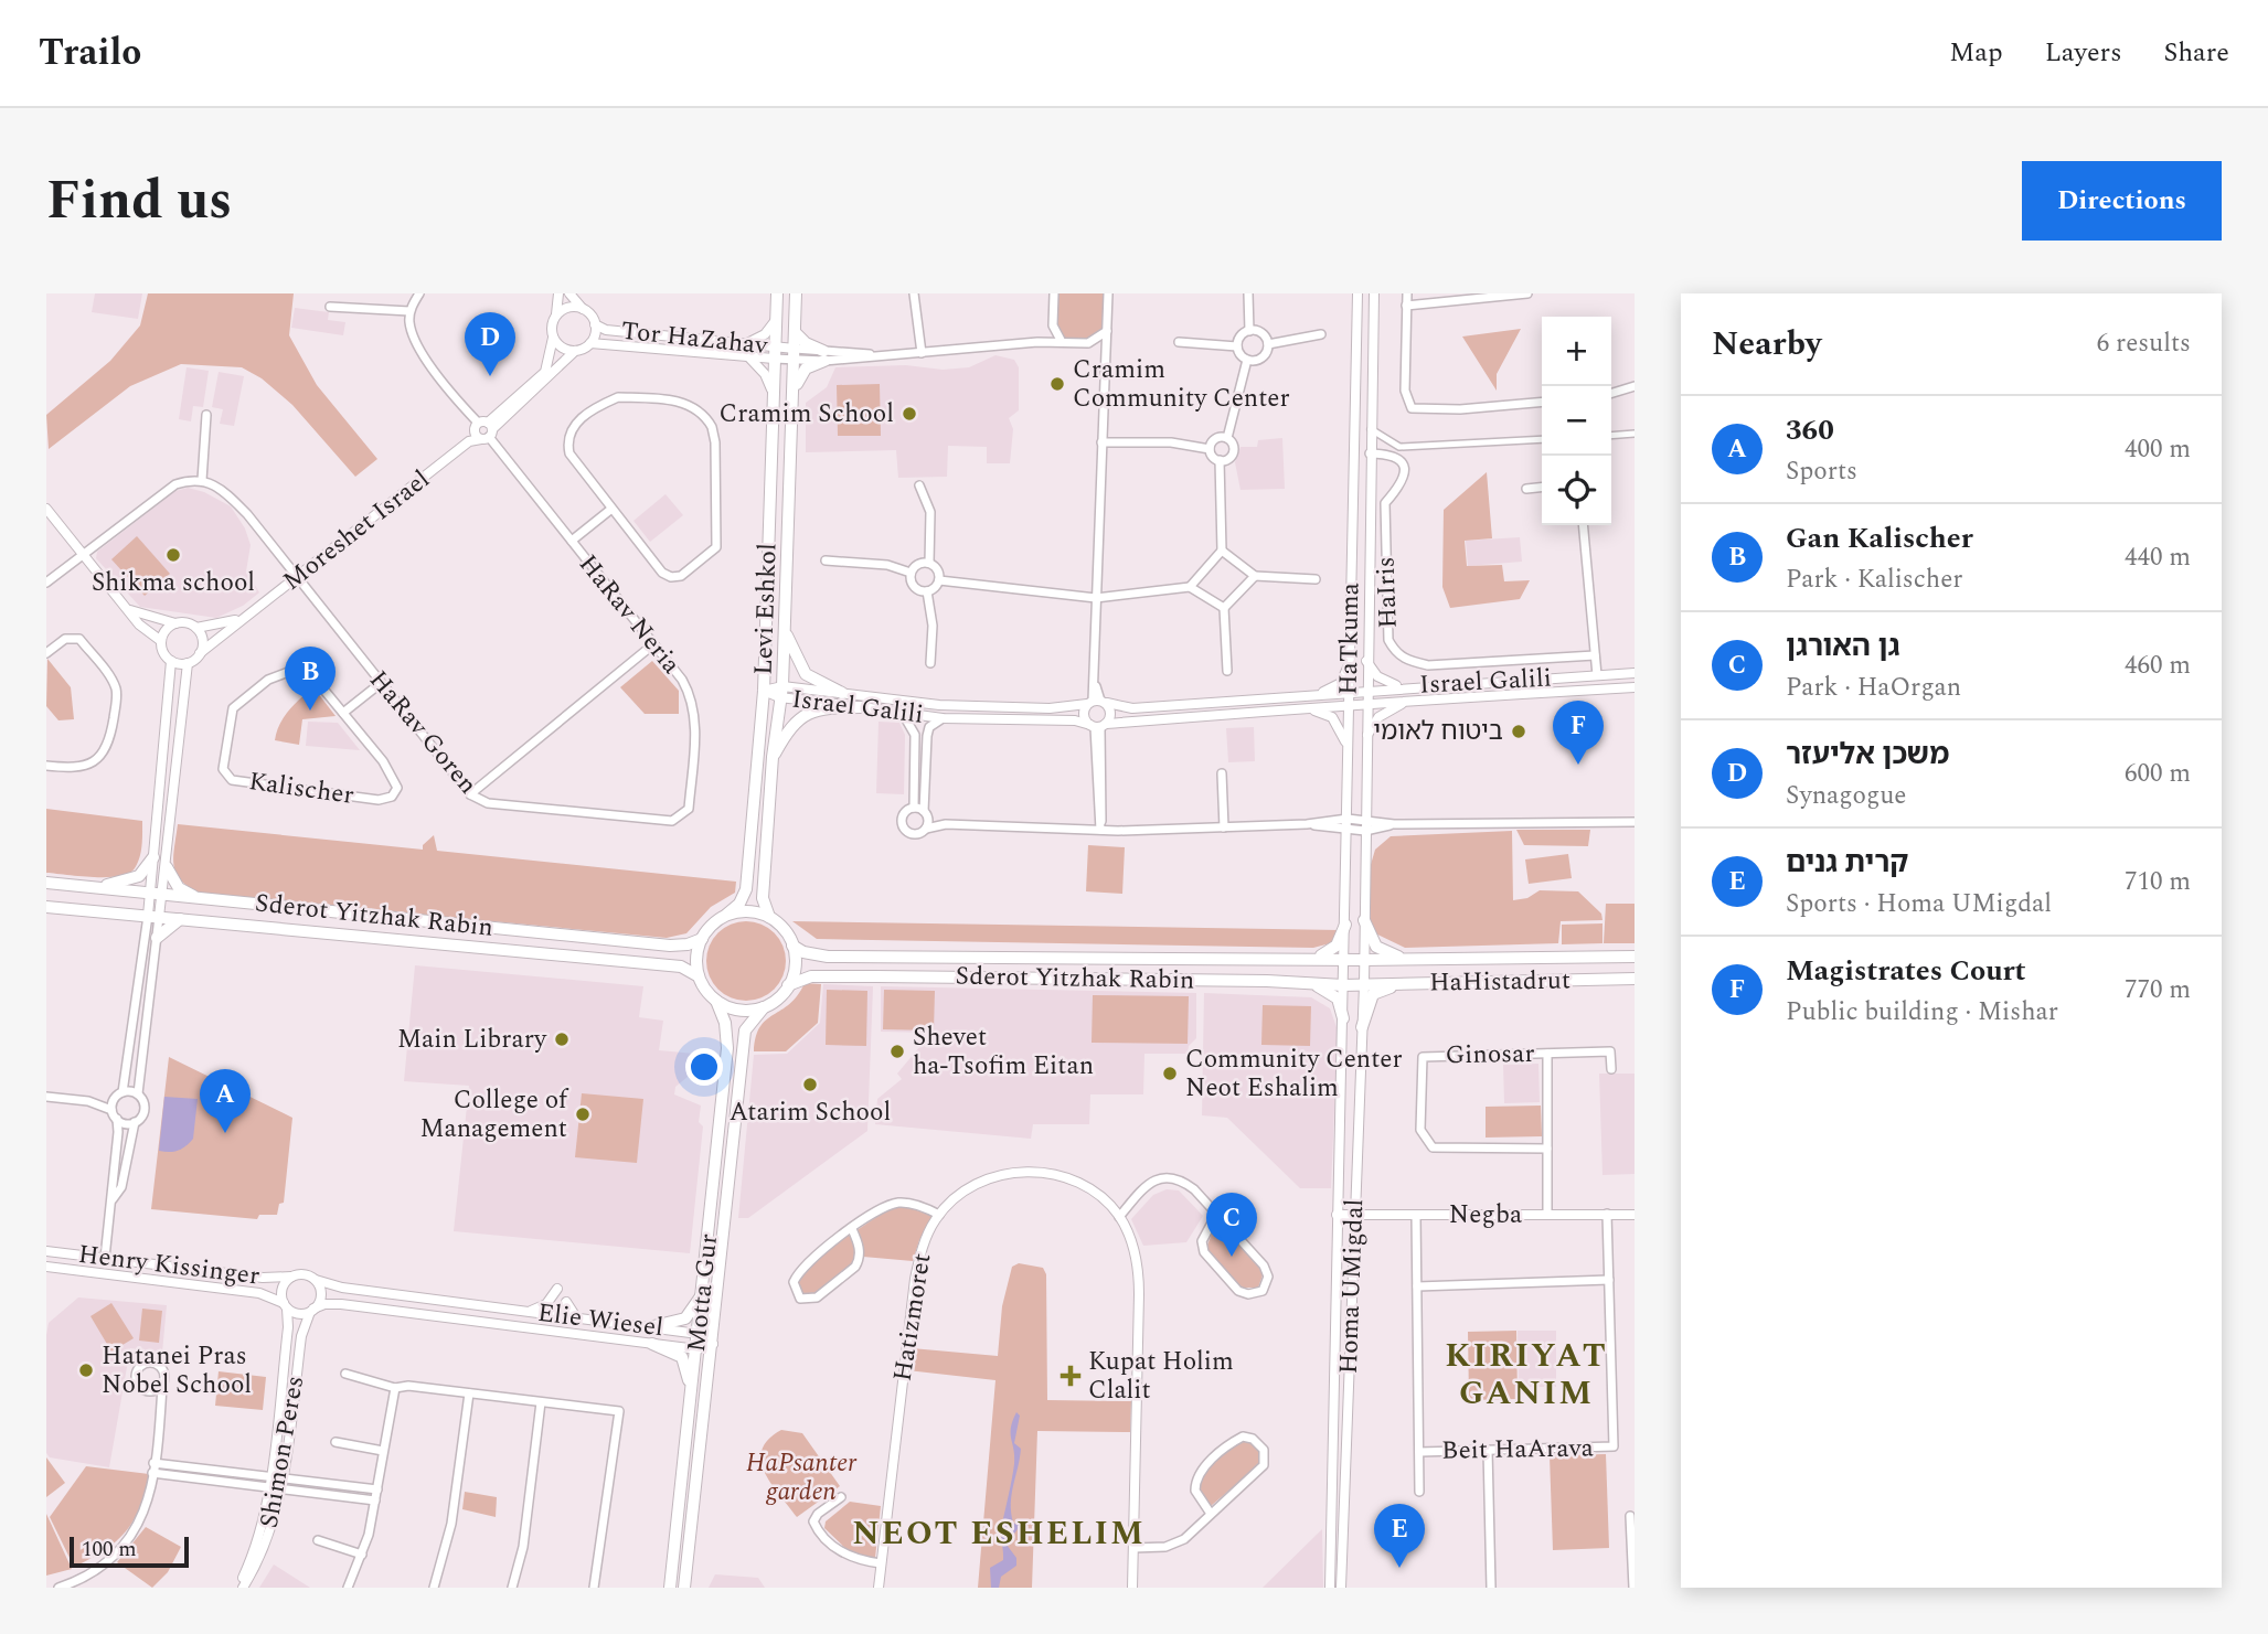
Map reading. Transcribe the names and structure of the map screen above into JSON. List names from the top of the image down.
{
  "streets": {
    "main road": [
      "Levi Eshkol",
      "Sderot Yitzhak Rabin",
      "HaHistadrut",
      "Motta Gur"
    ],
    "street": [
      "Tor HaZahav",
      "Moreshet Israel",
      "HaIris",
      "HaRav Neria",
      "HaTkuma",
      "Israel Galili",
      "HaRav Goren",
      "Kalischer",
      "Ginosar",
      "Negba",
      "Henry Kissinger",
      "Homa UMigdal",
      "Hatizmoret",
      "Elie Wiesel",
      "Beit HaArava",
      "Shimon Peres"
    ]
  },
  "crossings": [
    ["Tor HaZahav", "Moreshet Israel"],
    ["Tor HaZahav", "Levi Eshkol"],
    ["Moreshet Israel", "HaRav Neria"],
    ["Moreshet Israel", "HaRav Goren"],
    ["HaIris", "HaTkuma"],
    ["Levi Eshkol", "Israel Galili"],
    ["Levi Eshkol", "Sderot Yitzhak Rabin"],
    ["Levi Eshkol", "Motta Gur"],
    ["HaRav Neria", "HaRav Goren"],
    ["HaTkuma", "Israel Galili"],
    ["HaTkuma", "Sderot Yitzhak Rabin"],
    ["HaTkuma", "HaHistadrut"],
    ["HaTkuma", "Homa UMigdal"],
    ["Sderot Yitzhak Rabin", "HaHistadrut"],
    ["Sderot Yitzhak Rabin", "Homa UMigdal"],
    ["Sderot Yitzhak Rabin", "Motta Gur"],
    ["HaHistadrut", "Homa UMigdal"],
    ["Negba", "Homa UMigdal"],
    ["Negba", "Beit HaArava"],
    ["Henry Kissinger", "Elie Wiesel"],
    ["Henry Kissinger", "Shimon Peres"],
    ["Motta Gur", "Elie Wiesel"],
    ["Elie Wiesel", "Shimon Peres"]
  ],
  "districts": ["KIRIYAT GANIM", "NEOT ESHELIM"],
  "parks": ["HaPsanter garden"],
  "places": {
    "other": [
      "Cramim Community Center",
      "Cramim School",
      "Shikma school",
      "ביטוח לאומי",
      "Main Library",
      "Shevet ha-Tsofim Eitan",
      "Community Center Neot Eshalim",
      "Atarim School",
      "College of Management",
      "Hatanei Pras Nobel School"
    ],
    "health": ["Kupat Holim Clalit"]
  },
  "scale_bar": "100 m",
  "page": {
    "header": "Trailo",
    "nav": ["Map", "Layers", "Share"],
    "title": "Find us",
    "buttons": "Directions",
    "heading": ["Nearby", "6 results"],
    "pins": [
      "D",
      "B",
      "F",
      "A",
      "C",
      "E"
    ],
    "map_buttons": ["+", "−"],
    "list": [
      {
        "mark": "A",
        "name": "360",
        "note": "Sports",
        "value": "400 m"
      },
      {
        "mark": "B",
        "name": "Gan Kalischer",
        "note": "Park · Kalischer",
        "value": "440 m"
      },
      {
        "mark": "C",
        "name": "גן האורגן",
        "note": "Park · HaOrgan",
        "value": "460 m"
      },
      {
        "mark": "D",
        "name": "משכן אליעזר",
        "note": "Synagogue",
        "value": "600 m"
      },
      {
        "mark": "E",
        "name": "קרית גנים",
        "note": "Sports · Homa UMigdal",
        "value": "710 m"
      },
      {
        "mark": "F",
        "name": "Magistrates Court",
        "note": "Public building · Mishar",
        "value": "770 m"
      }
    ],
    "scale": "100 m"
  }
}
